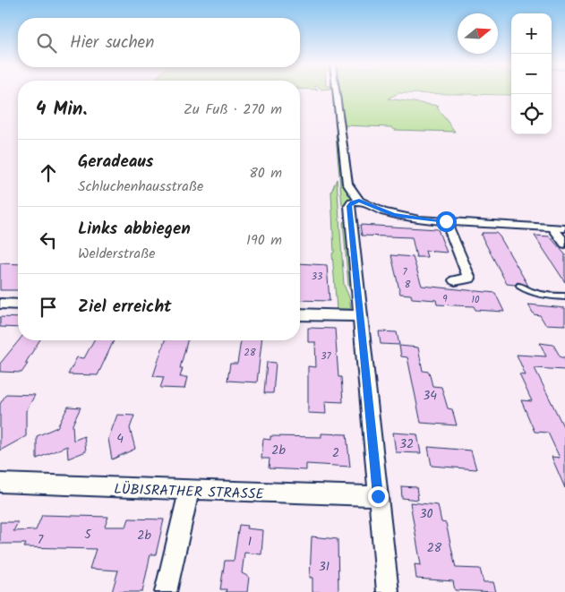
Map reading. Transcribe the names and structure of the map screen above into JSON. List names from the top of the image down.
{
  "streets": {
    "street": ["LÜBISRATHER STRASSE"]
  },
  "house_numbers": [
    "7",
    "33",
    "8",
    "9",
    "10",
    "28",
    "37",
    "34",
    "4",
    "32",
    "2b",
    "2",
    "30",
    "5",
    "2b",
    "7",
    "1",
    "28",
    "31"
  ],
  "north": "right",
  "page": {
    "map_buttons": ["+", "−"],
    "search": "Hier suchen",
    "heading": ["4 Min.", "Zu Fuß · 270 m"],
    "list": [
      ["Geradeaus", "Schluchenhausstraße", "80 m"],
      ["Links abbiegen", "Welderstraße", "190 m"],
      "Ziel erreicht"
    ]
  }
}
